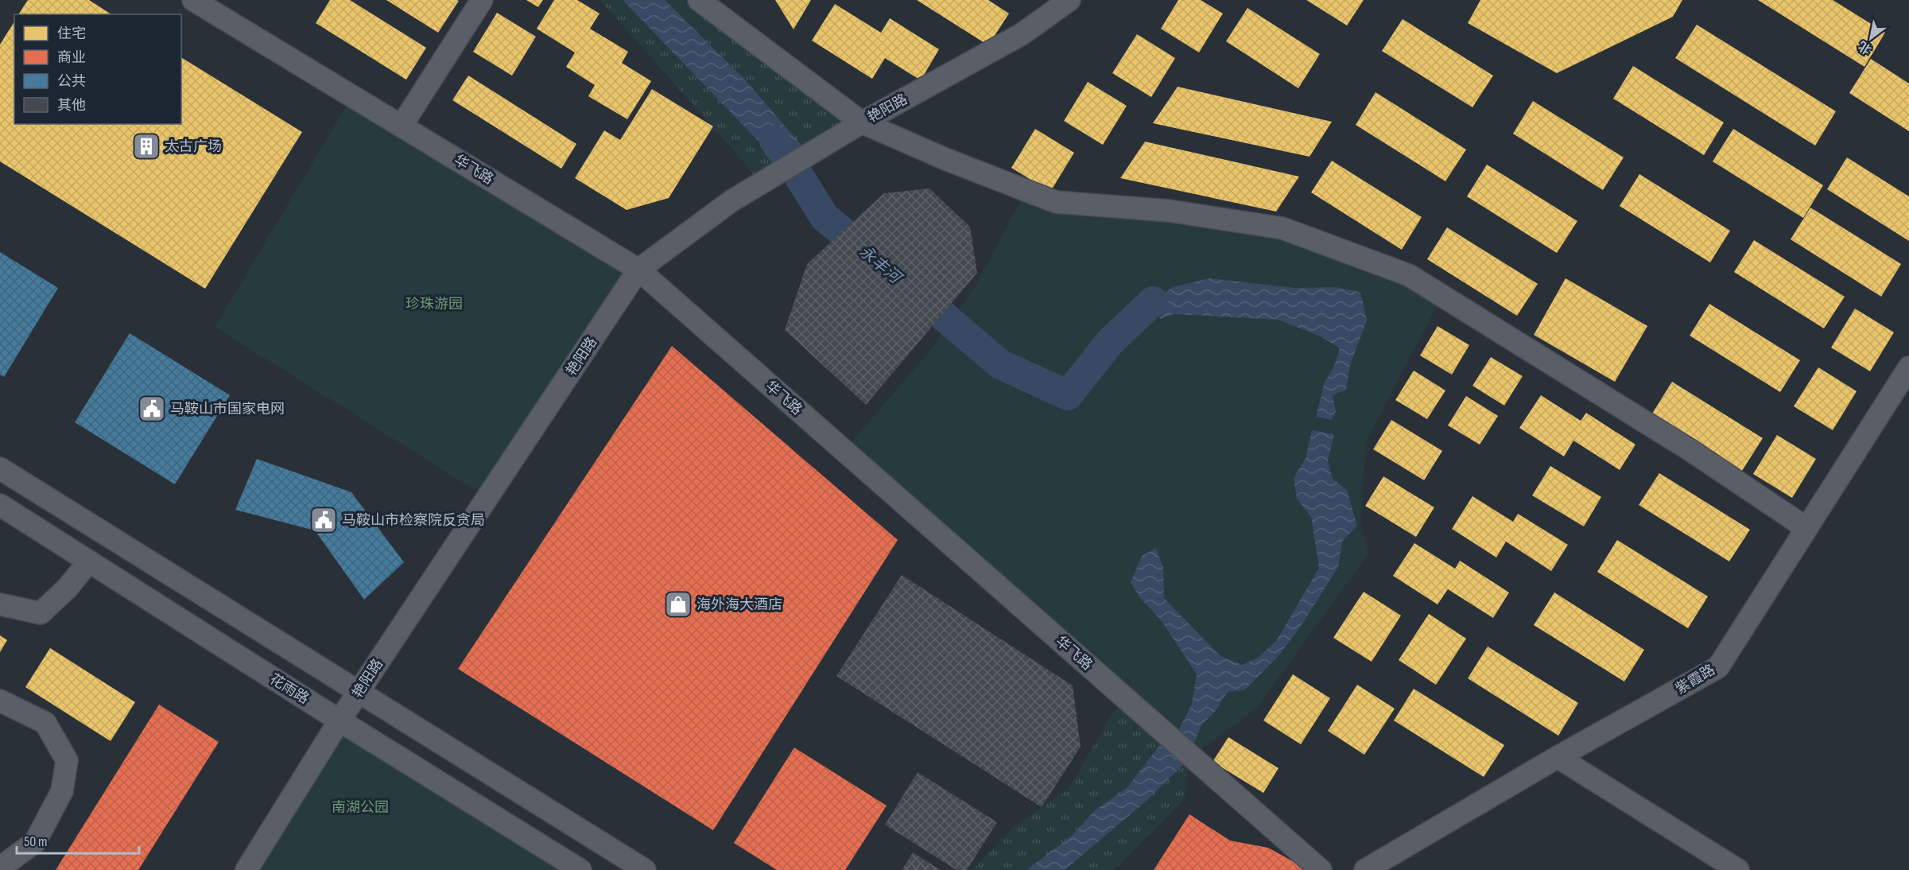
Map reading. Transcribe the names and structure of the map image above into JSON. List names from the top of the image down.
{
  "streets": {
    "street": [
      "艳阳路",
      "华飞路",
      "紫霞路",
      "花雨路"
    ]
  },
  "crossings": [
    ["艳阳路", "华飞路"],
    ["艳阳路", "花雨路"]
  ],
  "water": ["永丰河"],
  "parks": ["珍珠游园", "南湖公园"],
  "places": {
    "building": ["太古广场"],
    "public building": ["马鞍山市国家电网", "马鞍山市检察院反贪局"],
    "shop": ["海外海大酒店"]
  },
  "legend": [
    "住宅",
    "商业",
    "公共",
    "其他"
  ],
  "scale_bar": "50 m",
  "north": "bottom left"
}
